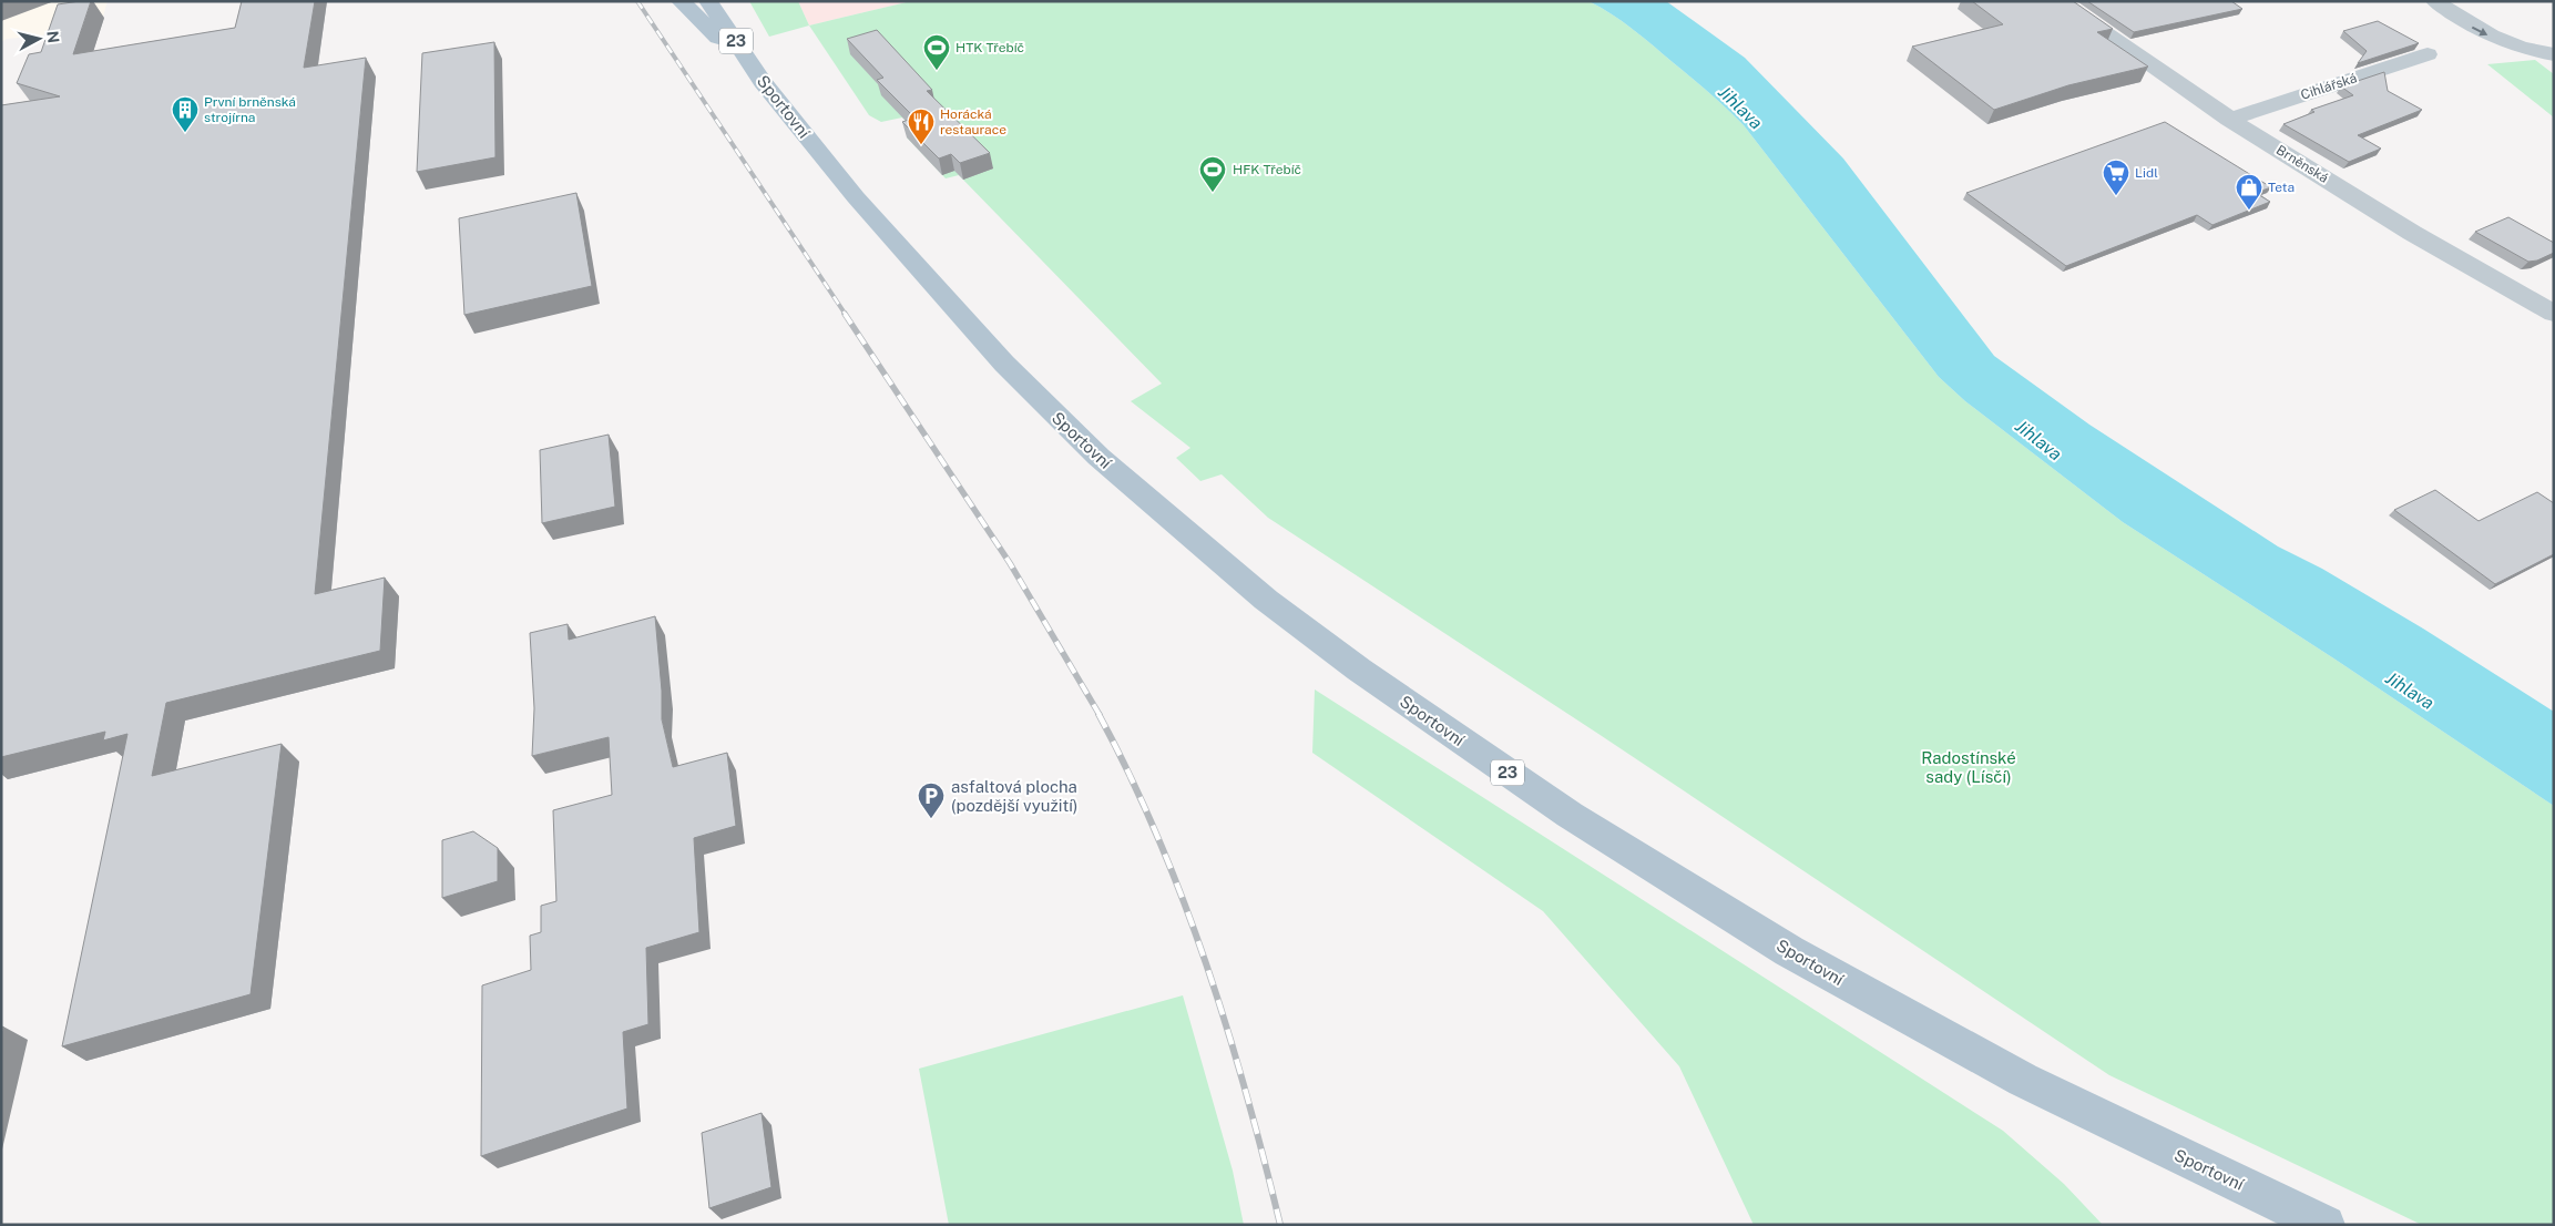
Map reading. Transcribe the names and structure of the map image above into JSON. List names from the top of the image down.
{
  "streets": {
    "main road": ["23", "Sportovní"],
    "street": ["Cihlářská", "Brněnská"]
  },
  "crossings": [
    ["Cihlářská", "Brněnská"]
  ],
  "water": ["Jihlava"],
  "parks": ["Radostínské sady (Lísčí)"],
  "places": {
    "sports": ["HTK Třebíč", "HFK Třebíč"],
    "building": ["První brněnská strojírna"],
    "restaurant": ["Horácká restaurace"],
    "supermarket": ["Lidl"],
    "shop": ["Teta"],
    "parking": ["asfaltová plocha (pozdější využití)"]
  },
  "north": "right"
}
